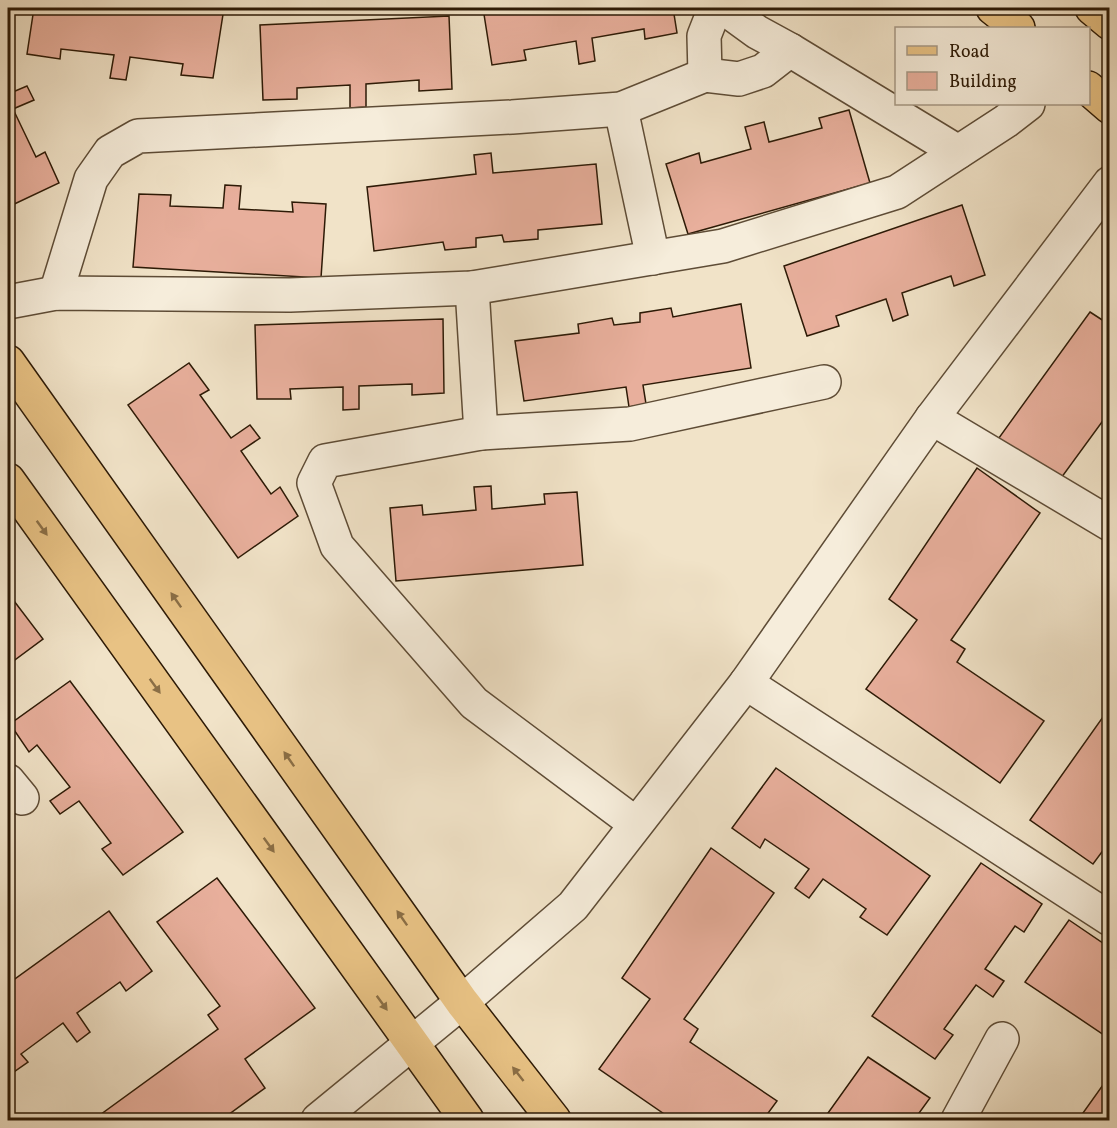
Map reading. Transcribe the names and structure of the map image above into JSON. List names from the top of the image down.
{
  "legend": ["Road", "Building"]
}
